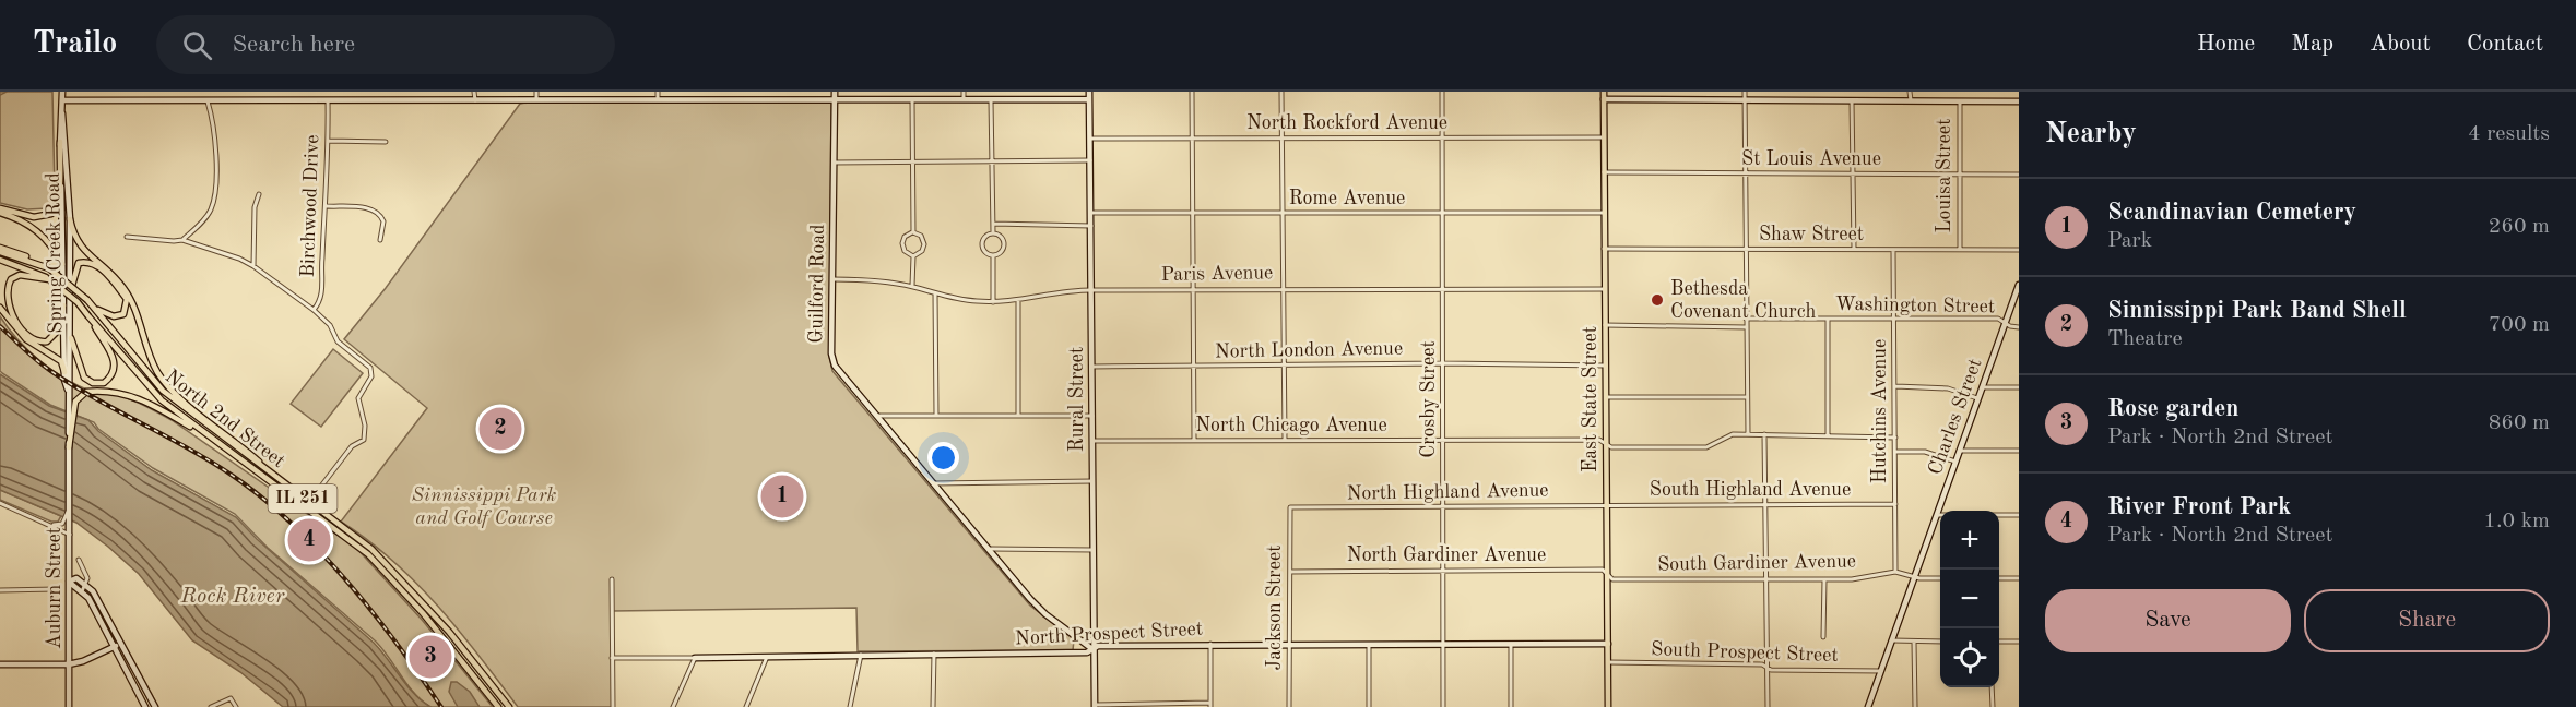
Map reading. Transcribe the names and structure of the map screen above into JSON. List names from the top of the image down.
{
  "streets": {
    "main road": ["East State Street", "North 2nd Street", "IL 251"],
    "street": [
      "North Rockford Avenue",
      "St Louis Avenue",
      "Louisa Street",
      "Rome Avenue",
      "Birchwood Drive",
      "Shaw Street",
      "Spring Creek Road",
      "Paris Avenue",
      "Guilford Road",
      "Washington Street",
      "North London Avenue",
      "Rural Street",
      "Crosby Street",
      "Hutchins Avenue",
      "Charles Street",
      "North Chicago Avenue",
      "South Highland Avenue",
      "North Highland Avenue",
      "North Gardiner Avenue",
      "South Gardiner Avenue",
      "Auburn Street",
      "Jackson Street",
      "North Prospect Street",
      "South Prospect Street"
    ]
  },
  "crossings": [
    ["North Rockford Avenue", "Rural Street"],
    ["North Rockford Avenue", "Crosby Street"],
    ["North Rockford Avenue", "East State Street"],
    ["St Louis Avenue", "Louisa Street"],
    ["St Louis Avenue", "East State Street"],
    ["Louisa Street", "Shaw Street"],
    ["Rome Avenue", "Rural Street"],
    ["Rome Avenue", "Crosby Street"],
    ["Rome Avenue", "East State Street"],
    ["Shaw Street", "East State Street"],
    ["Shaw Street", "Hutchins Avenue"],
    ["Spring Creek Road", "Auburn Street"],
    ["Paris Avenue", "Guilford Road"],
    ["Paris Avenue", "Rural Street"],
    ["Paris Avenue", "Crosby Street"],
    ["Paris Avenue", "East State Street"],
    ["Guilford Road", "Rural Street"],
    ["Guilford Road", "North Prospect Street"],
    ["Washington Street", "Hutchins Avenue"],
    ["Washington Street", "Charles Street"],
    ["North London Avenue", "Rural Street"],
    ["North London Avenue", "Crosby Street"],
    ["North London Avenue", "East State Street"],
    ["Rural Street", "North Chicago Avenue"],
    ["Rural Street", "North Prospect Street"],
    ["Crosby Street", "North Chicago Avenue"],
    ["Crosby Street", "North Highland Avenue"],
    ["Crosby Street", "North Gardiner Avenue"],
    ["Crosby Street", "North Prospect Street"],
    ["East State Street", "North Chicago Avenue"],
    ["East State Street", "South Highland Avenue"],
    ["East State Street", "North Highland Avenue"],
    ["East State Street", "North Gardiner Avenue"],
    ["East State Street", "South Gardiner Avenue"],
    ["East State Street", "North Prospect Street"],
    ["East State Street", "South Prospect Street"],
    ["Hutchins Avenue", "North Chicago Avenue"],
    ["Hutchins Avenue", "South Highland Avenue"],
    ["Hutchins Avenue", "South Gardiner Avenue"],
    ["Charles Street", "South Gardiner Avenue"],
    ["Charles Street", "South Prospect Street"],
    ["South Highland Avenue", "North Highland Avenue"],
    ["North Highland Avenue", "Jackson Street"],
    ["North Gardiner Avenue", "South Gardiner Avenue"],
    ["North Gardiner Avenue", "Jackson Street"],
    ["Jackson Street", "North Prospect Street"]
  ],
  "water": ["Rock River"],
  "parks": ["Sinnissippi Park and Golf Course"],
  "places": ["Bethesda Covenant Church"],
  "page": {
    "header": "Trailo",
    "search": "Search here",
    "nav": [
      "Home",
      "Map",
      "About",
      "Contact"
    ],
    "heading": ["Nearby", "4 results"],
    "list": [
      {
        "mark": "1",
        "name": "Scandinavian Cemetery",
        "note": "Park",
        "value": "260 m"
      },
      {
        "mark": "2",
        "name": "Sinnissippi Park Band Shell",
        "note": "Theatre",
        "value": "700 m"
      },
      {
        "mark": "3",
        "name": "Rose garden",
        "note": "Park · North 2nd Street",
        "value": "860 m"
      },
      {
        "mark": "4",
        "name": "River Front Park",
        "note": "Park · North 2nd Street",
        "value": "1.0 km"
      }
    ],
    "pins": [
      "2",
      "1",
      "4",
      "3"
    ],
    "map_buttons": ["+", "−"],
    "buttons": ["Save", "Share"]
  }
}
